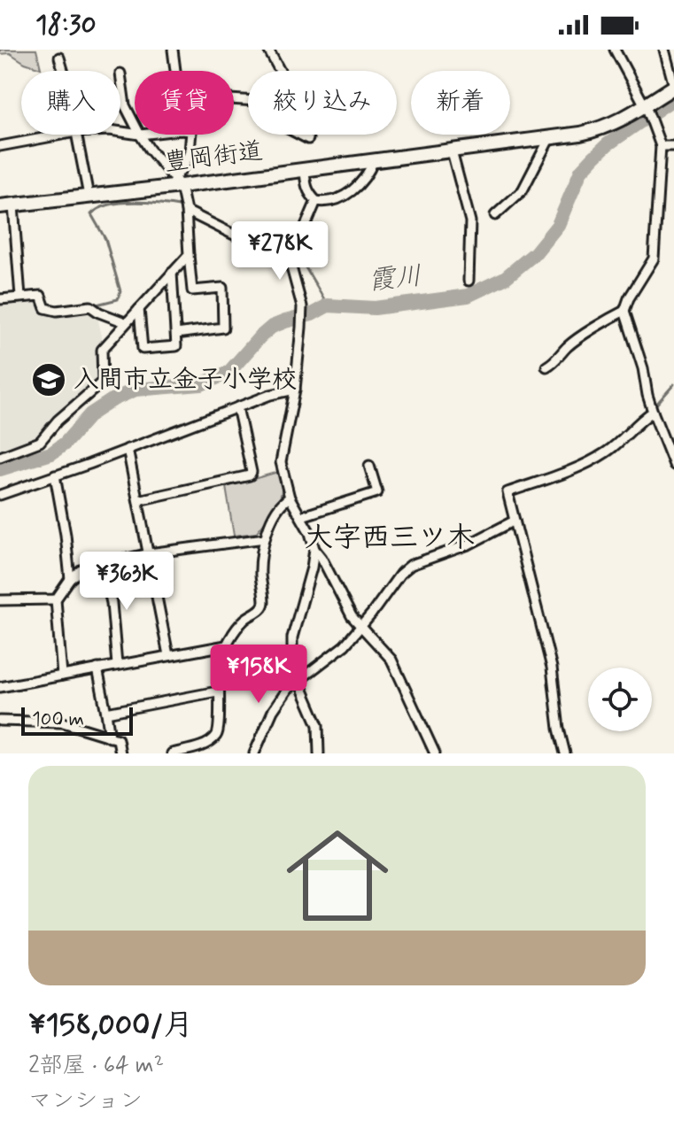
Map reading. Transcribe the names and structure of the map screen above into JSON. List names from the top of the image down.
{
  "streets": {
    "main road": ["豊岡街道"]
  },
  "districts": ["大字西三ツ木"],
  "water": ["霞川"],
  "places": {
    "school or university": ["入間市立金子小学校"]
  },
  "scale_bar": "100 m",
  "page": {
    "status": "18:30",
    "chip": [
      "購入",
      "賃貸",
      "絞り込み",
      "新着"
    ],
    "price": ["¥278K", "¥363K", "¥158K"],
    "scale": "100 m",
    "list": [
      {
        "name": "¥158,000/月",
        "note": "2部屋 · 64 m² · マンション"
      }
    ]
  }
}
